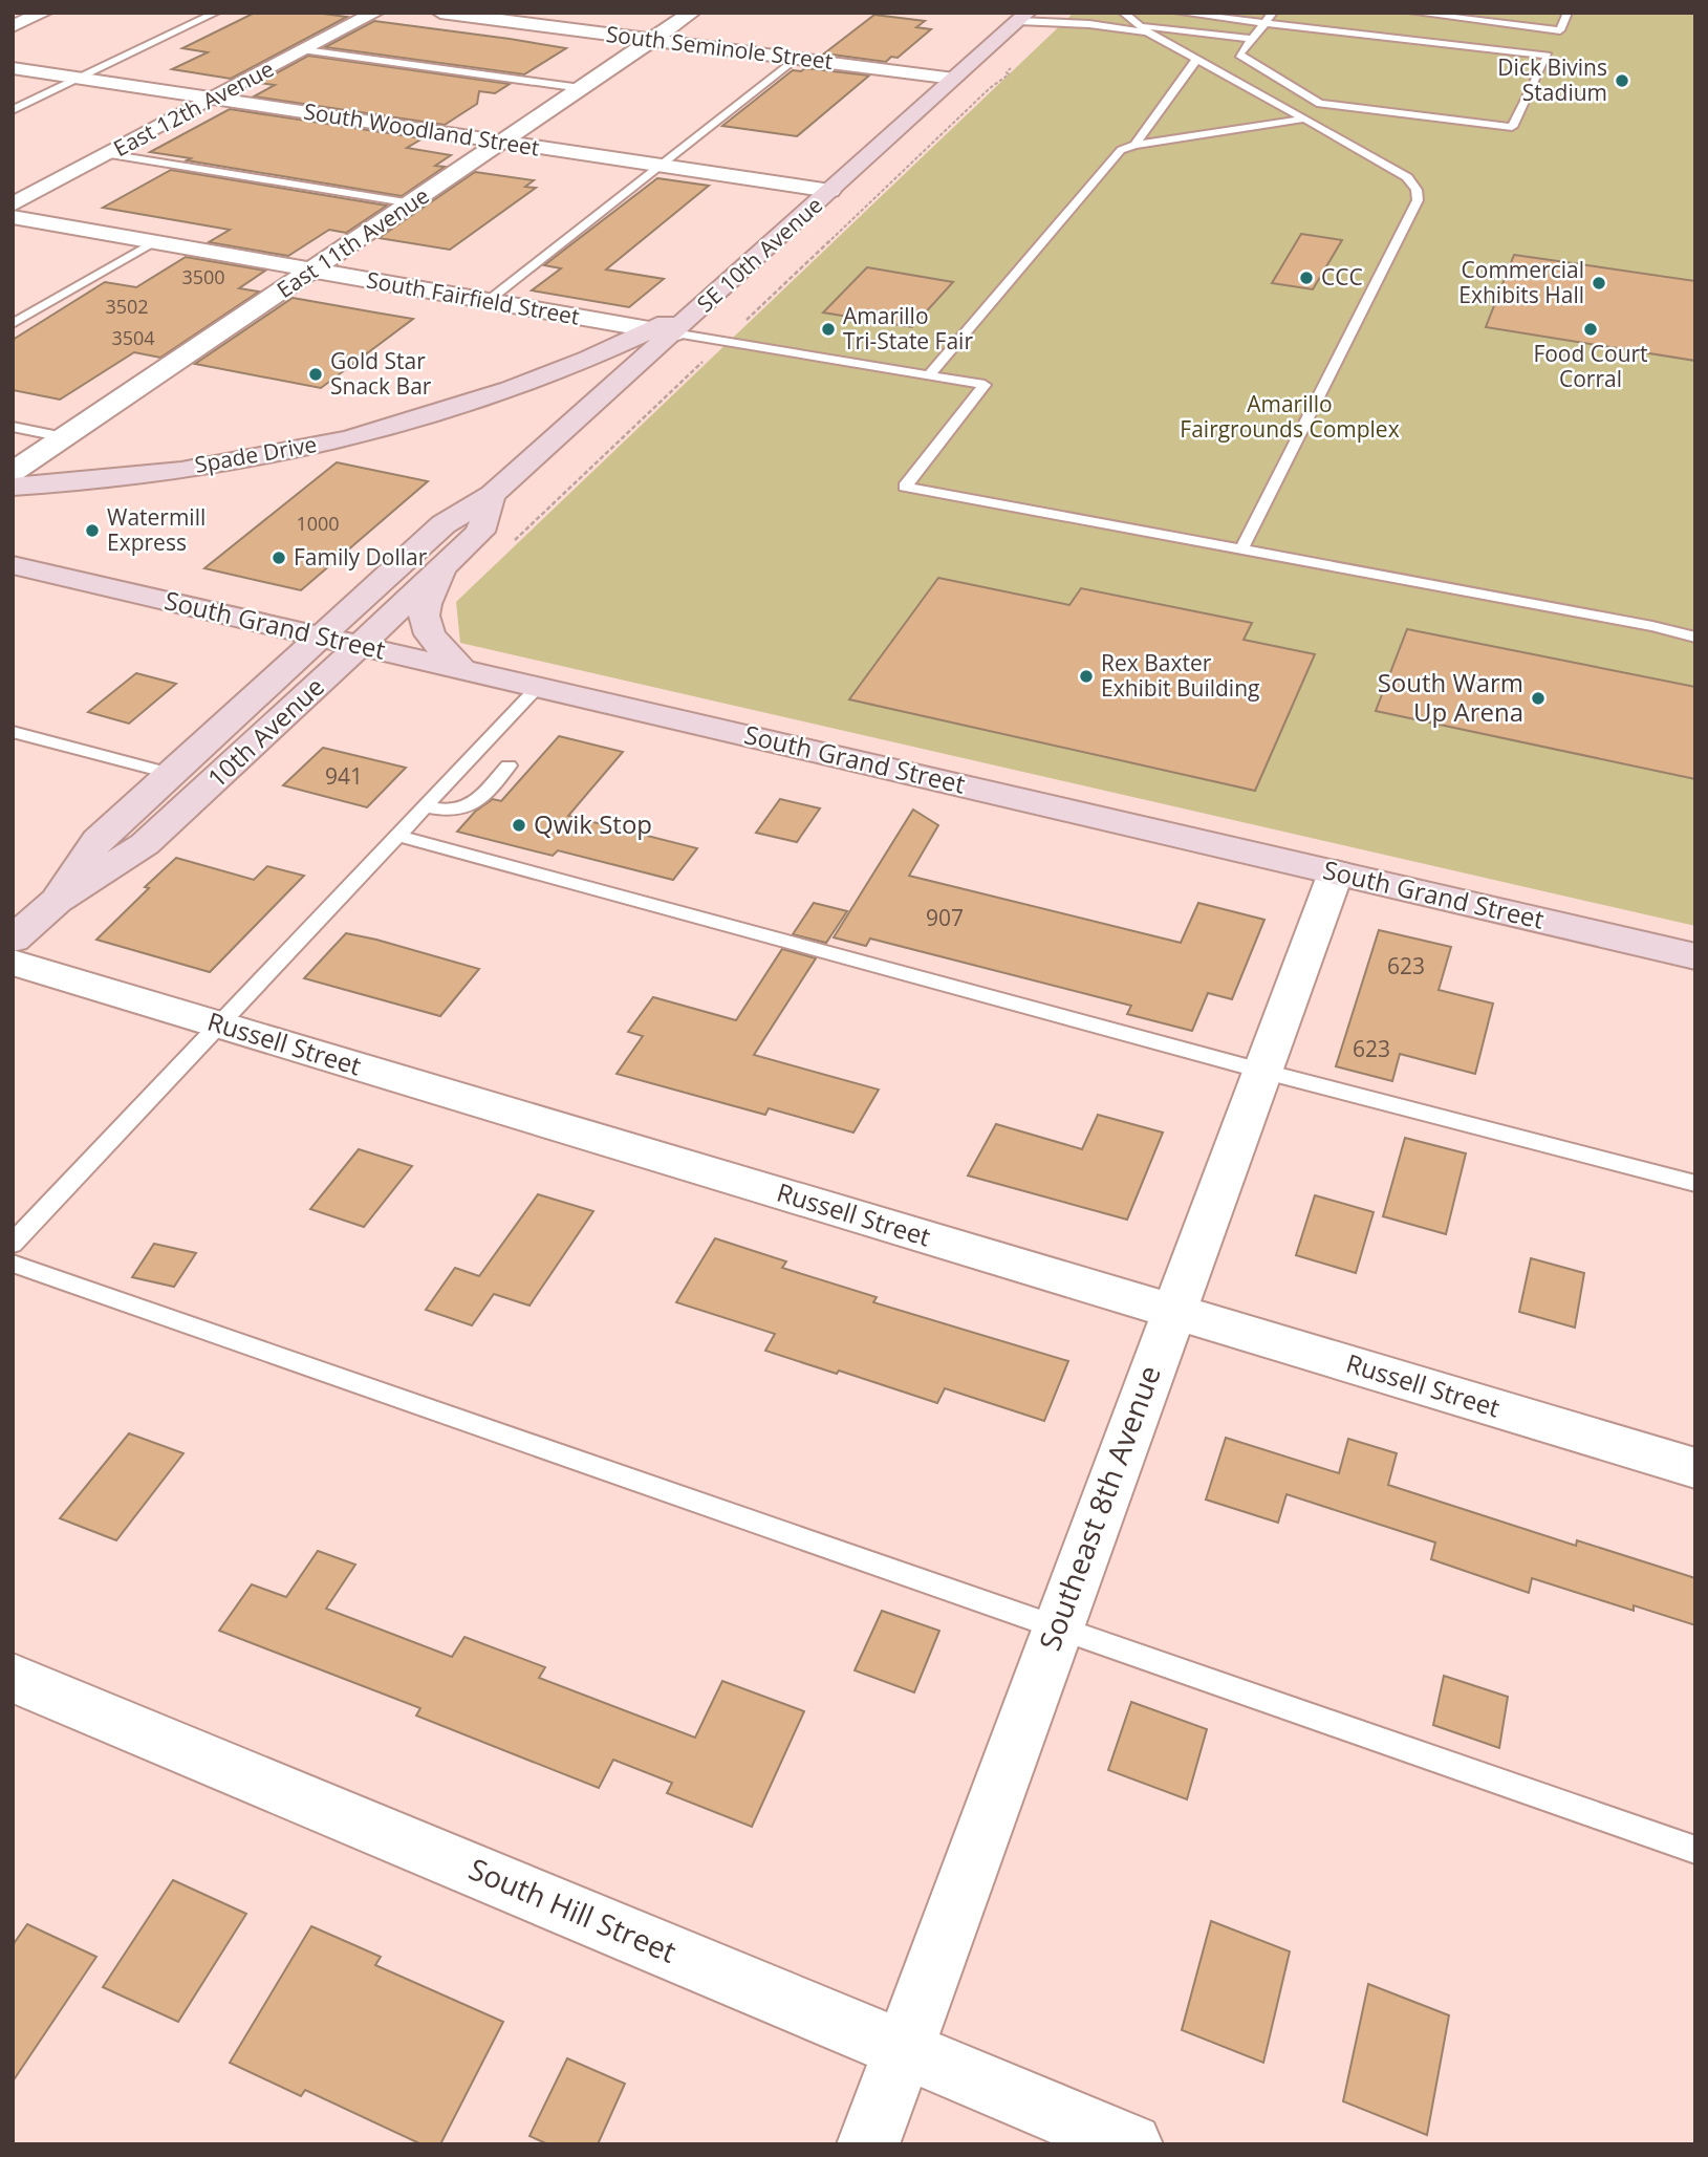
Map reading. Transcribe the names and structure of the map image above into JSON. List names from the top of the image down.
{
  "streets": {
    "main road": [
      "SE 10th Avenue",
      "Spade Drive",
      "South Grand Street",
      "10th Avenue"
    ],
    "street": [
      "South Seminole Street",
      "East 12th Avenue",
      "South Woodland Street",
      "East 11th Avenue",
      "South Fairfield Street",
      "Russell Street",
      "Southeast 8th Avenue",
      "South Hill Street"
    ]
  },
  "crossings": [
    ["South Seminole Street", "East 11th Avenue"],
    ["South Seminole Street", "SE 10th Avenue"],
    ["East 12th Avenue", "South Woodland Street"],
    ["South Woodland Street", "East 11th Avenue"],
    ["South Woodland Street", "SE 10th Avenue"],
    ["East 11th Avenue", "South Fairfield Street"],
    ["SE 10th Avenue", "South Fairfield Street"],
    ["SE 10th Avenue", "Spade Drive"],
    ["SE 10th Avenue", "10th Avenue"],
    ["South Fairfield Street", "Spade Drive"],
    ["South Grand Street", "10th Avenue"],
    ["South Grand Street", "Southeast 8th Avenue"],
    ["Russell Street", "Southeast 8th Avenue"],
    ["Southeast 8th Avenue", "South Hill Street"]
  ],
  "parks": ["Amarillo Fairgrounds Complex"],
  "places": [
    "Dick Bivins Stadium",
    "CCC",
    "Commercial Exhibits Hall",
    "Amarillo Tri-State Fair",
    "Food Court Corral",
    "Gold Star Snack Bar",
    "Watermill Express",
    "Family Dollar",
    "Rex Baxter Exhibit Building",
    "South Warm Up Arena",
    "Qwik Stop"
  ],
  "house_numbers": [
    "3500",
    "3502",
    "3504",
    "1000",
    "941",
    "907",
    "623",
    "623"
  ]
}
